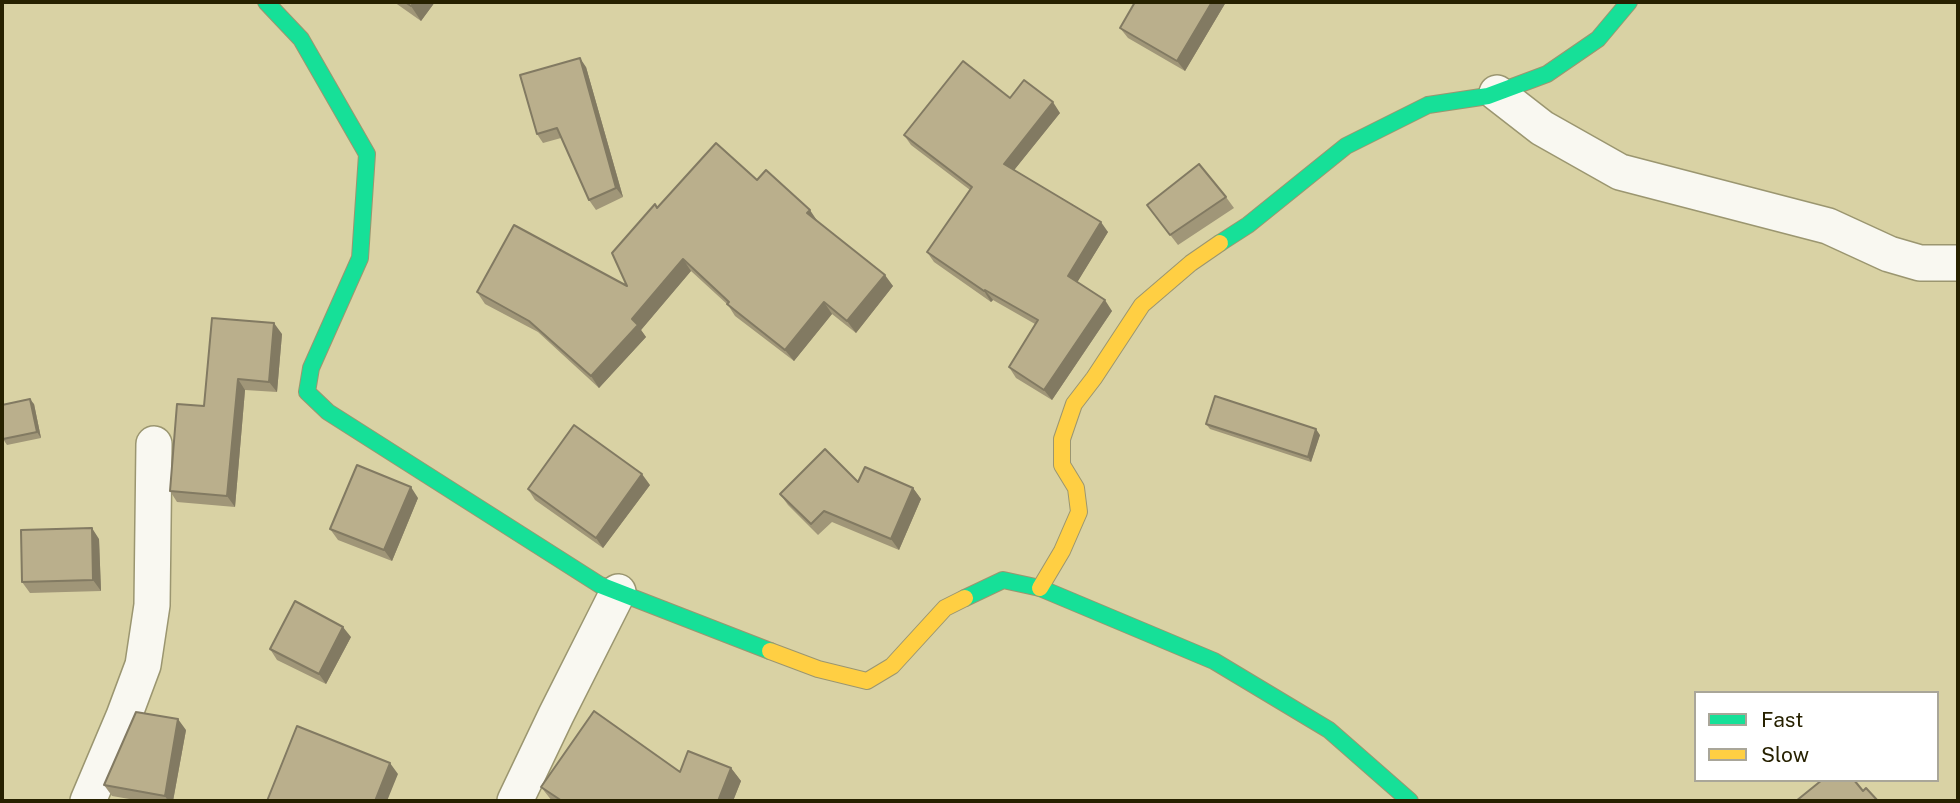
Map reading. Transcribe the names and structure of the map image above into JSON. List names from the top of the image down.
{
  "legend": ["Fast", "Slow"]
}
